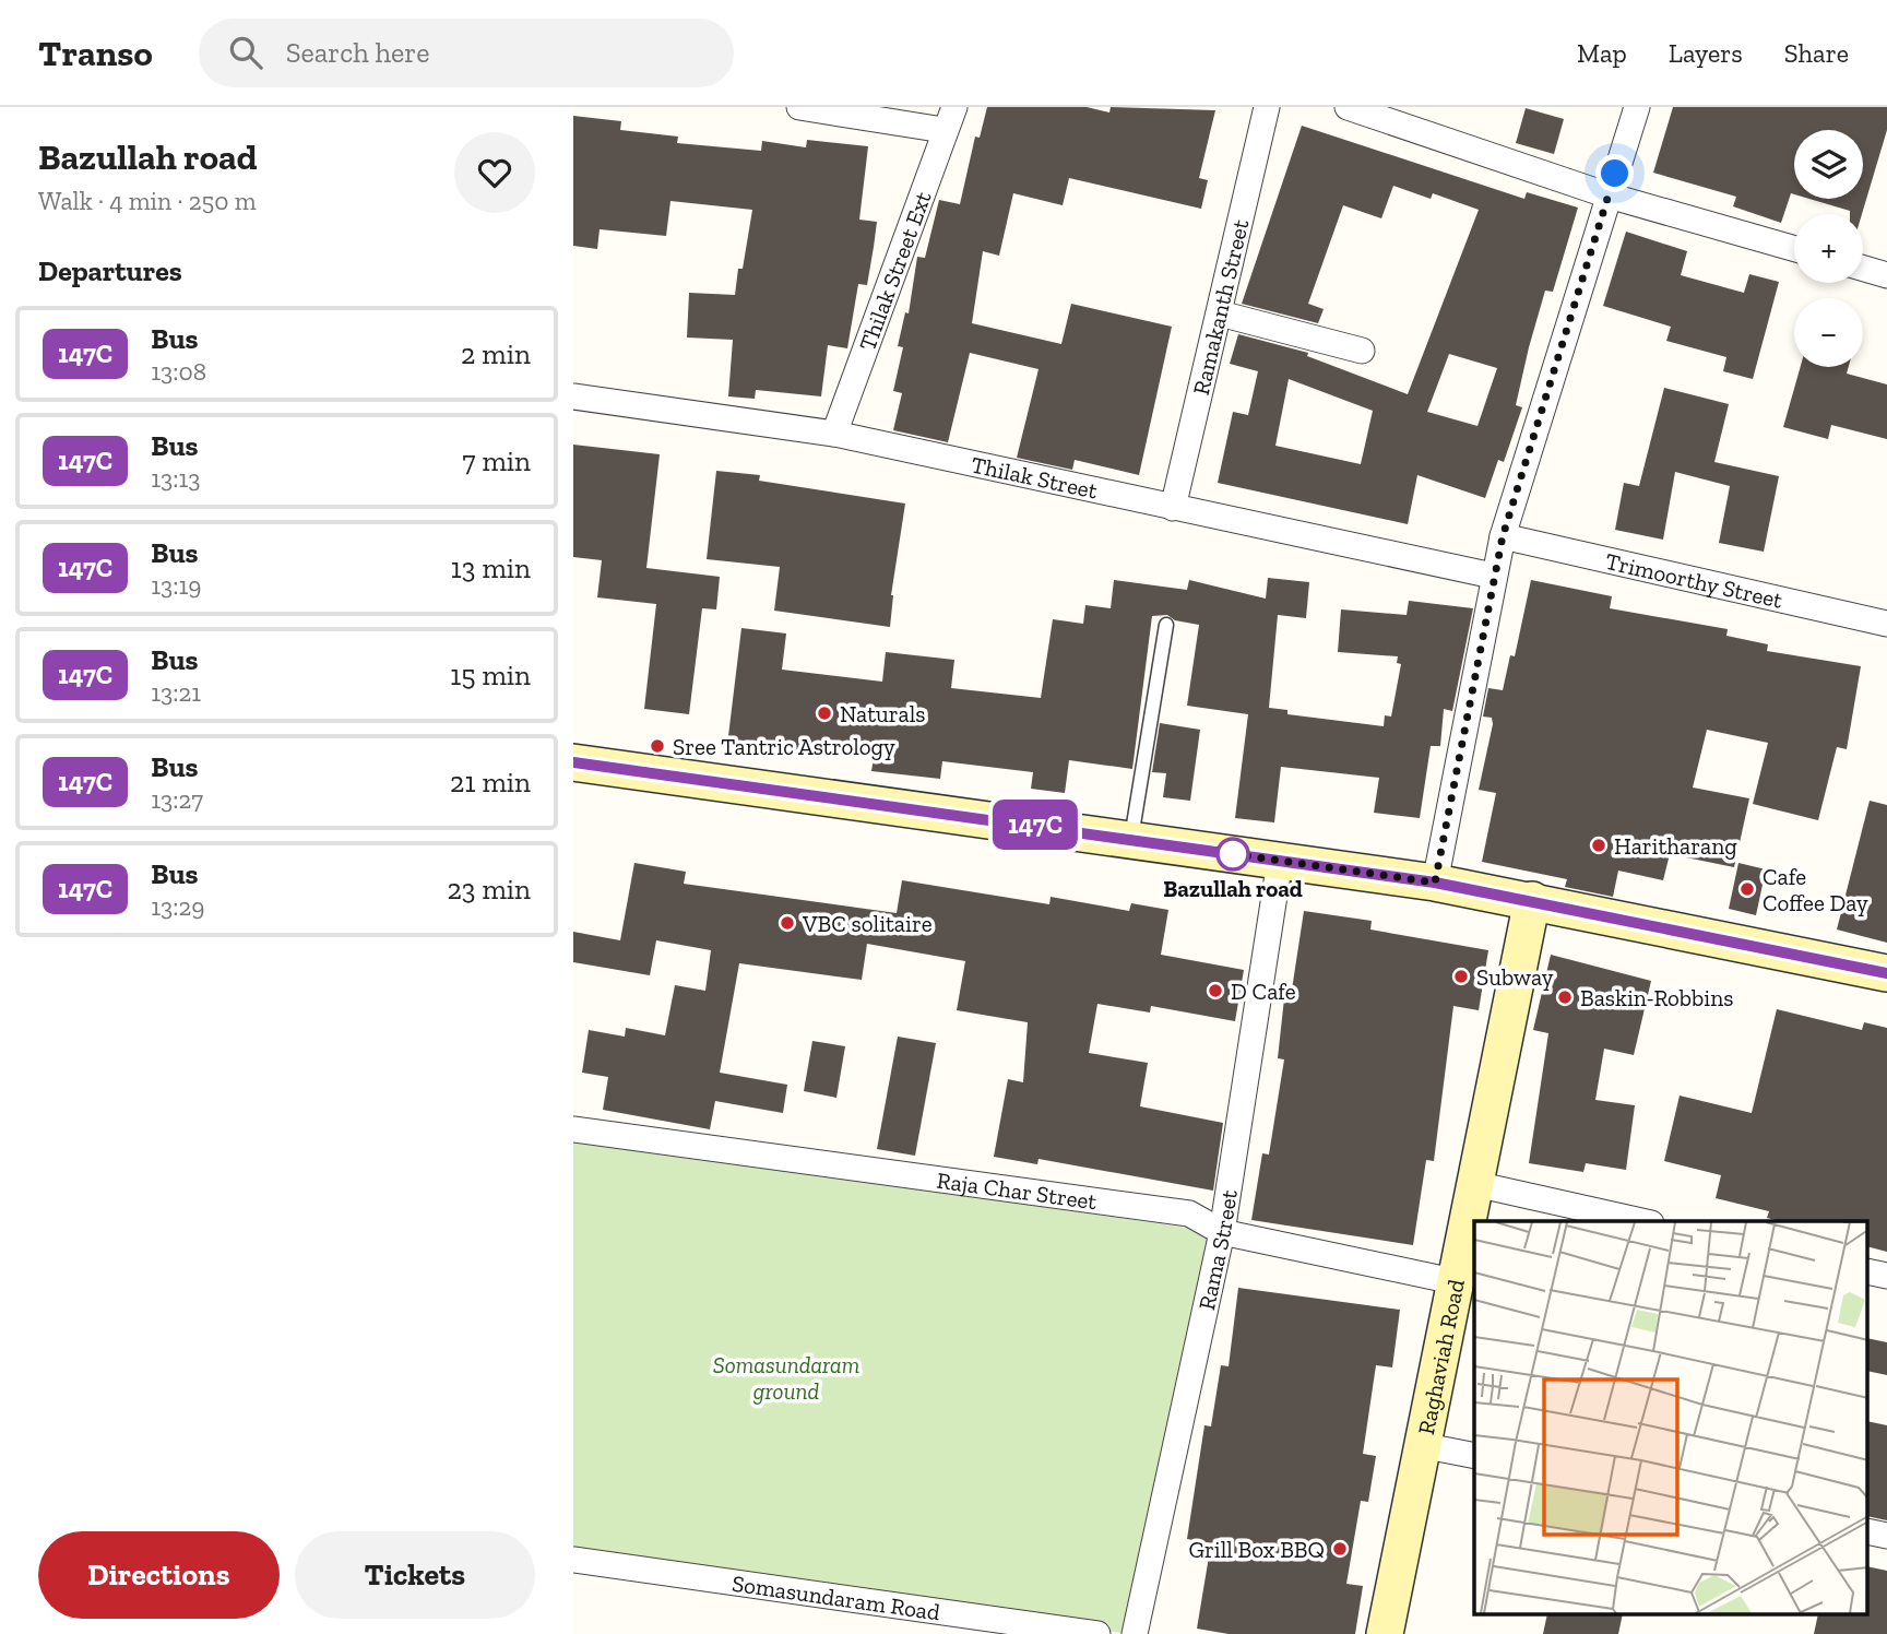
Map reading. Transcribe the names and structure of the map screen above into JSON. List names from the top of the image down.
{
  "streets": {
    "main road": ["Raghaviah Road"],
    "street": [
      "Thilak Street Ext",
      "Ramakanth Street",
      "Thilak Street",
      "Trimoorthy Street",
      "Raja Char Street",
      "Rama Street",
      "Somasundaram Road"
    ]
  },
  "crossings": [
    ["Thilak Street Ext", "Thilak Street"],
    ["Ramakanth Street", "Thilak Street"],
    ["Raja Char Street", "Rama Street"],
    ["Raja Char Street", "Raghaviah Road"]
  ],
  "parks": ["Somasundaram ground"],
  "places": [
    "Naturals",
    "Sree Tantric Astrology",
    "Haritharang",
    "Bazullah road",
    "Cafe Coffee Day",
    "VBC solitaire",
    "Subway",
    "D Cafe",
    "Baskin-Robbins",
    "Grill Box BBQ"
  ],
  "lines": ["bus line 147C"],
  "page": {
    "header": "Transo",
    "search": "Search here",
    "nav": ["Map", "Layers", "Share"],
    "heading": [
      ["Bazullah road", "Walk · 4 min · 250 m"],
      "Departures"
    ],
    "on_map": "147C",
    "map_buttons": ["+", "−"],
    "list": [
      {
        "mark": "147C",
        "name": "Bus",
        "note": "13:08",
        "value": "2 min"
      },
      {
        "mark": "147C",
        "name": "Bus",
        "note": "13:13",
        "value": "7 min"
      },
      {
        "mark": "147C",
        "name": "Bus",
        "note": "13:19",
        "value": "13 min"
      },
      {
        "mark": "147C",
        "name": "Bus",
        "note": "13:21",
        "value": "15 min"
      },
      {
        "mark": "147C",
        "name": "Bus",
        "note": "13:27",
        "value": "21 min"
      },
      {
        "mark": "147C",
        "name": "Bus",
        "note": "13:29",
        "value": "23 min"
      }
    ],
    "buttons": ["Directions", "Tickets"]
  }
}
